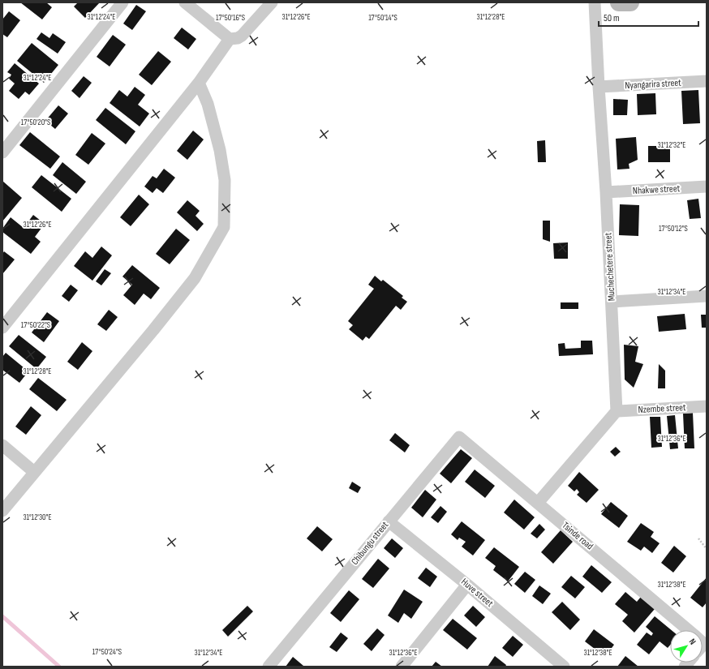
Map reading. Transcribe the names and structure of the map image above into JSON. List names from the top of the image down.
{
  "streets": {
    "street": [
      "Nyangarira street",
      "Nhakwe street",
      "Muchechetere street",
      "Nzembe street",
      "Tsinde road",
      "Chibungu street",
      "Huve street"
    ]
  },
  "crossings": [
    ["Nyangarira street", "Muchechetere street"],
    ["Nhakwe street", "Muchechetere street"],
    ["Muchechetere street", "Nzembe street"],
    ["Tsinde road", "Chibungu street"],
    ["Chibungu street", "Huve street"]
  ],
  "scale_bar": "50 m",
  "north": "top right",
  "coordinates": [
    "31°12'24\"E",
    "31°12'26\"E",
    "31°12'28\"E",
    "17°50'16\"S",
    "17°50'14\"S",
    "17°50'20\"S",
    "31°12'32\"E",
    "17°50'12\"S",
    "31°12'34\"E",
    "17°50'22\"S",
    "31°12'36\"E",
    "31°12'30\"E",
    "31°12'38\"E",
    "17°50'24\"S"
  ]
}
